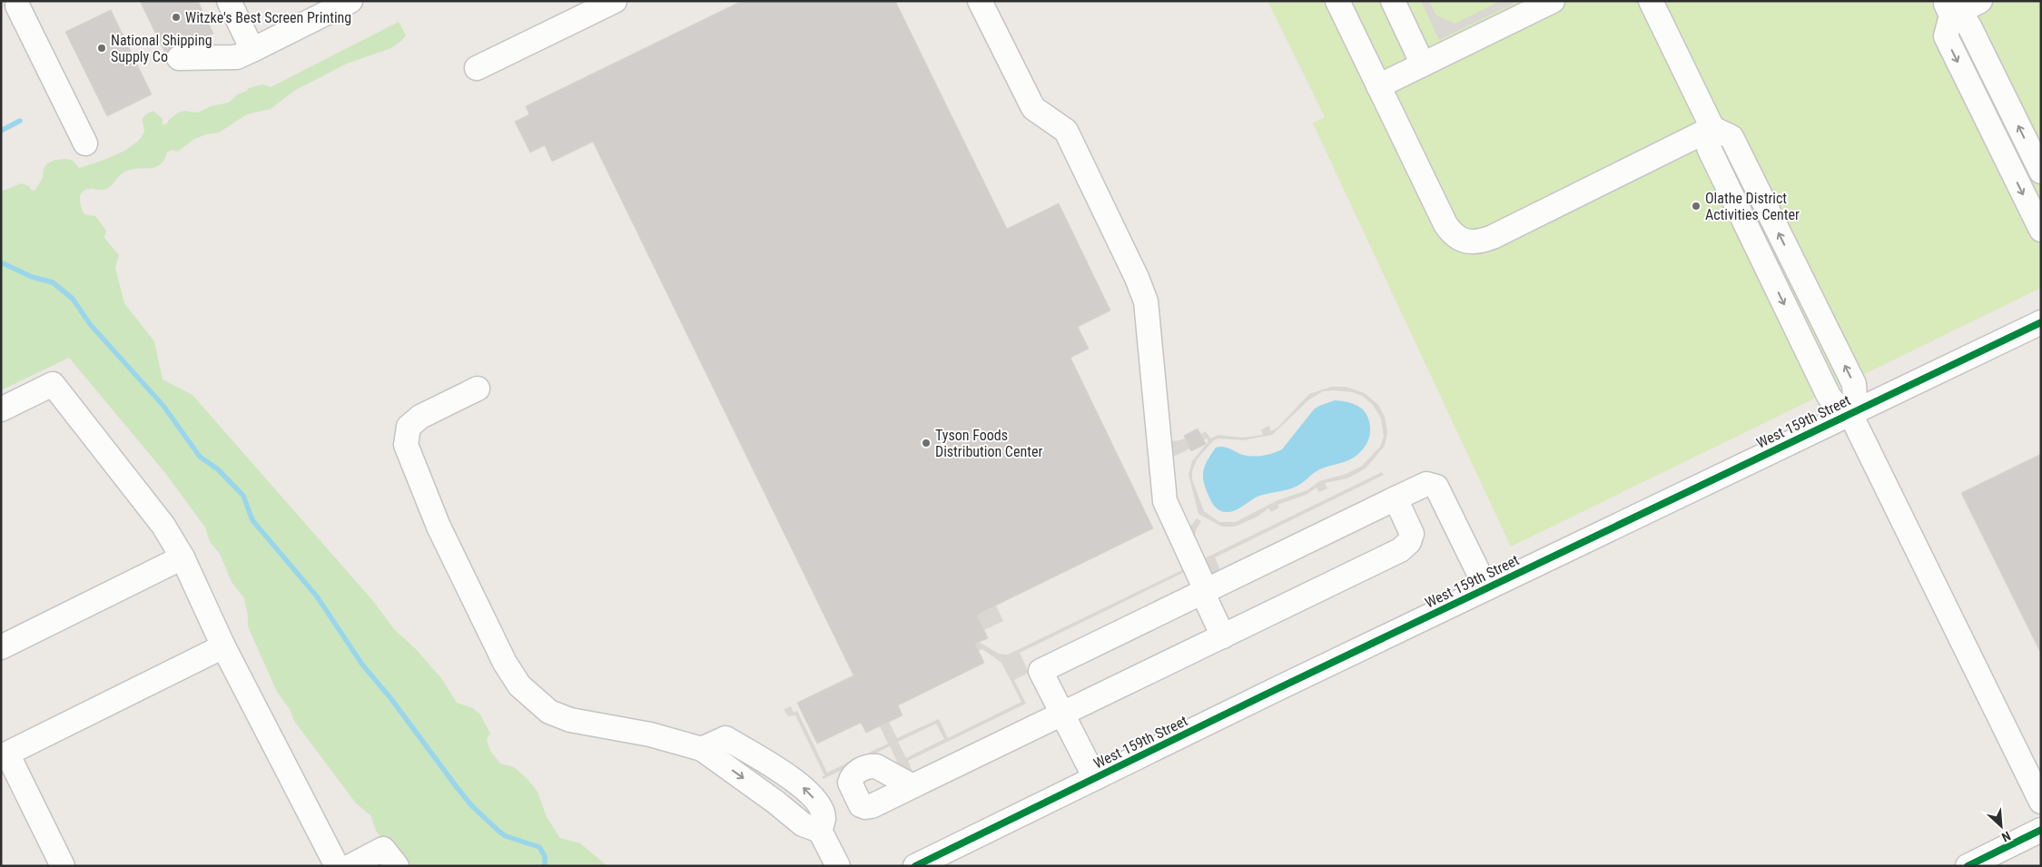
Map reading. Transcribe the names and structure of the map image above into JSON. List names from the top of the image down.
{
  "streets": {
    "street": ["West 159th Street"]
  },
  "places": [
    "Witzke's Best Screen Printing",
    "National Shipping Supply Co",
    "Olathe District Activities Center",
    "Tyson Foods Distribution Center"
  ],
  "north": "bottom right"
}
